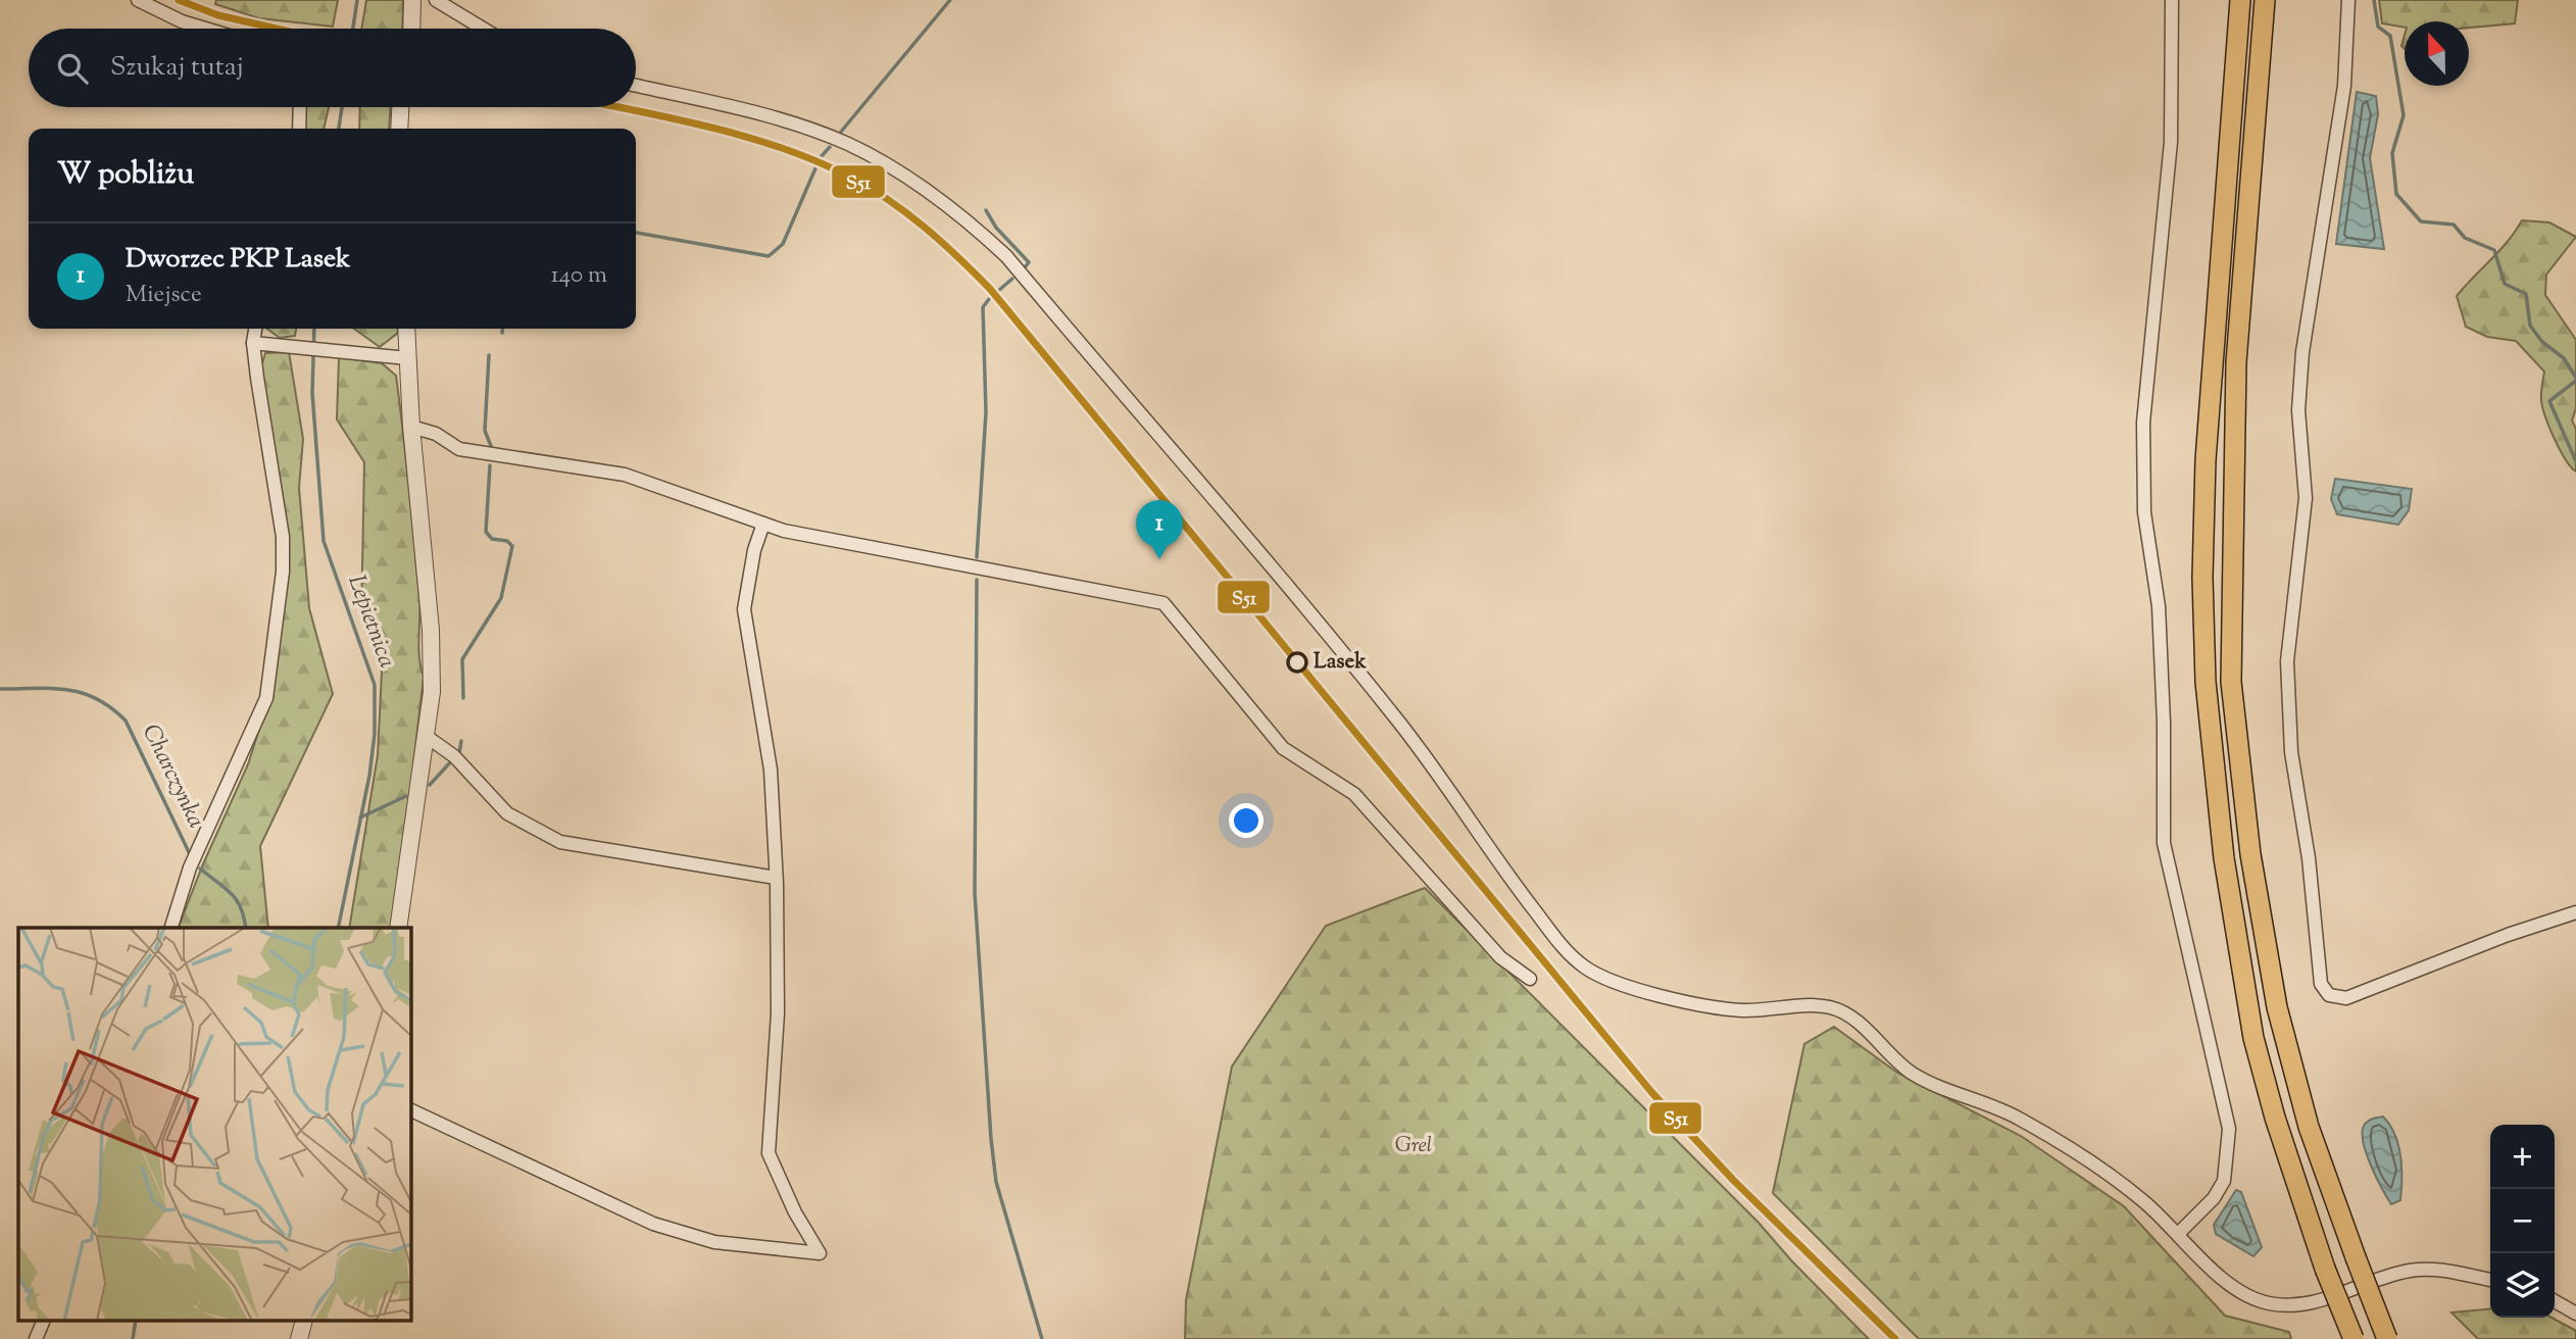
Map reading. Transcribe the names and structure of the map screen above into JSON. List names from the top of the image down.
{
  "water": ["Lepietnica", "Charczynka"],
  "parks": ["Grel"],
  "places": ["Lasek"],
  "lines": ["transit line S51"],
  "north": "top",
  "page": {
    "search": "Szukaj tutaj",
    "heading": "W pobliżu",
    "list": [
      {
        "mark": "1",
        "name": "Dworzec PKP Lasek",
        "note": "Miejsce",
        "value": "140 m"
      }
    ],
    "pins": "1",
    "map_buttons": ["+", "−"]
  }
}
